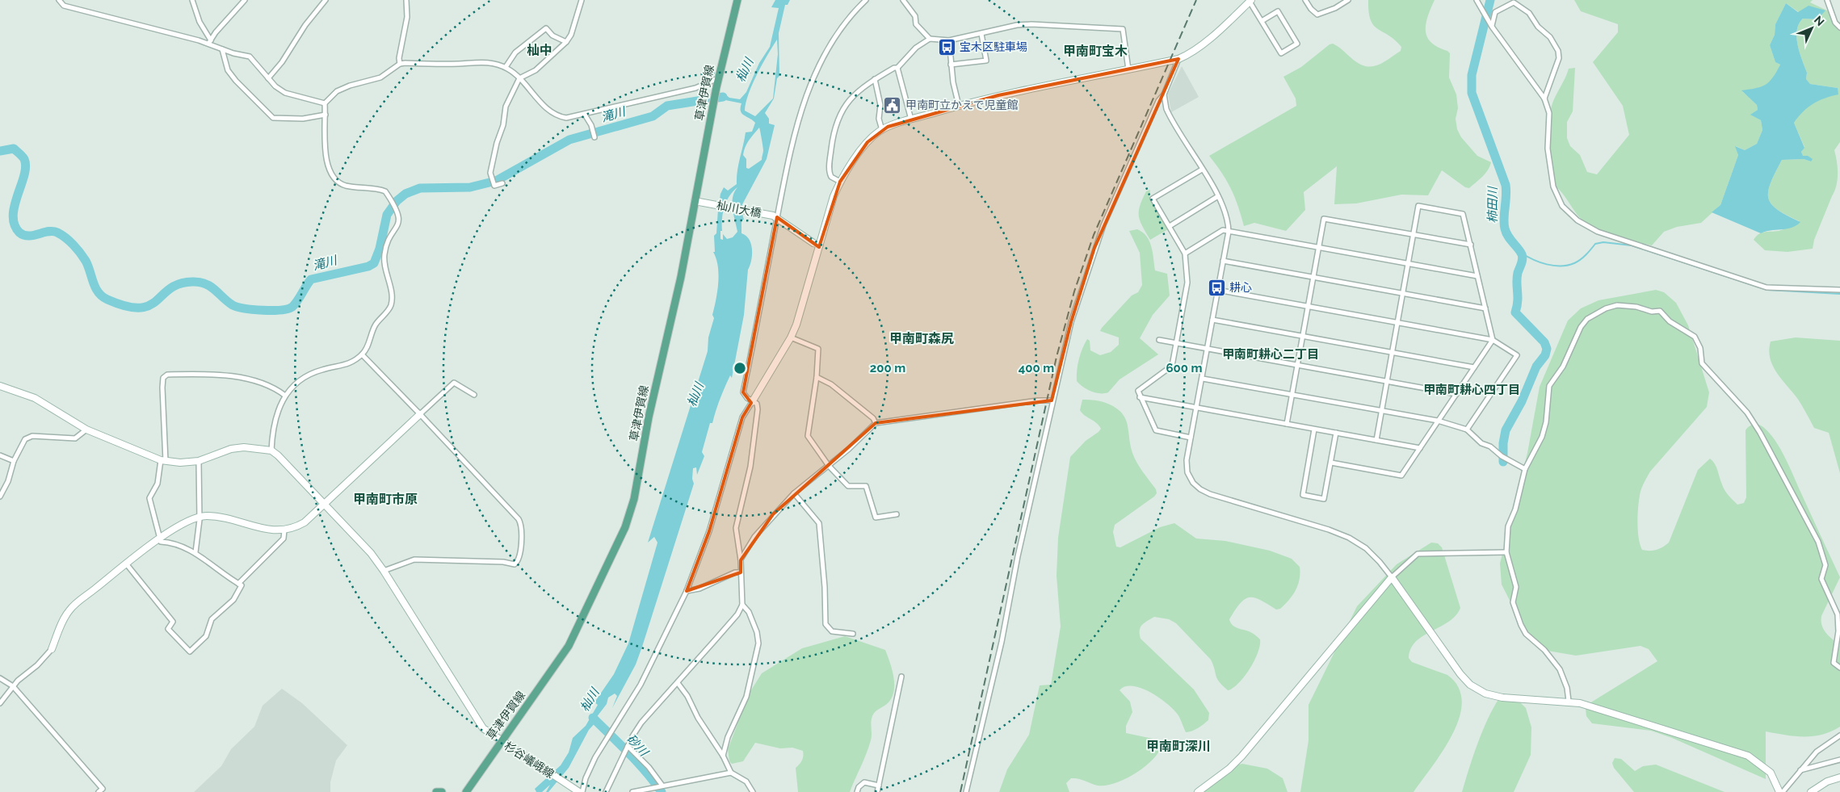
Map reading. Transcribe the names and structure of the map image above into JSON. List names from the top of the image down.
{
  "streets": {
    "main road": ["草津伊賀線"],
    "street": ["杣川大橋", "杉谷嶬峨線"]
  },
  "crossings": [
    ["草津伊賀線", "杣川大橋"],
    ["草津伊賀線", "杉谷嶬峨線"]
  ],
  "districts": [
    "杣中",
    "甲南町宝木",
    "甲南町森尻",
    "甲南町耕心二丁目",
    "甲南町耕心四丁目",
    "甲南町市原",
    "甲南町深川"
  ],
  "water": [
    "杣川",
    "滝川",
    "柿田川",
    "砂川"
  ],
  "places": {
    "bus stop": ["宝木区駐車場", "耕心"],
    "public building": ["甲南町立かえで児童館"]
  },
  "north": "top right",
  "rings": ["200 m", "400 m", "600 m"]
}
